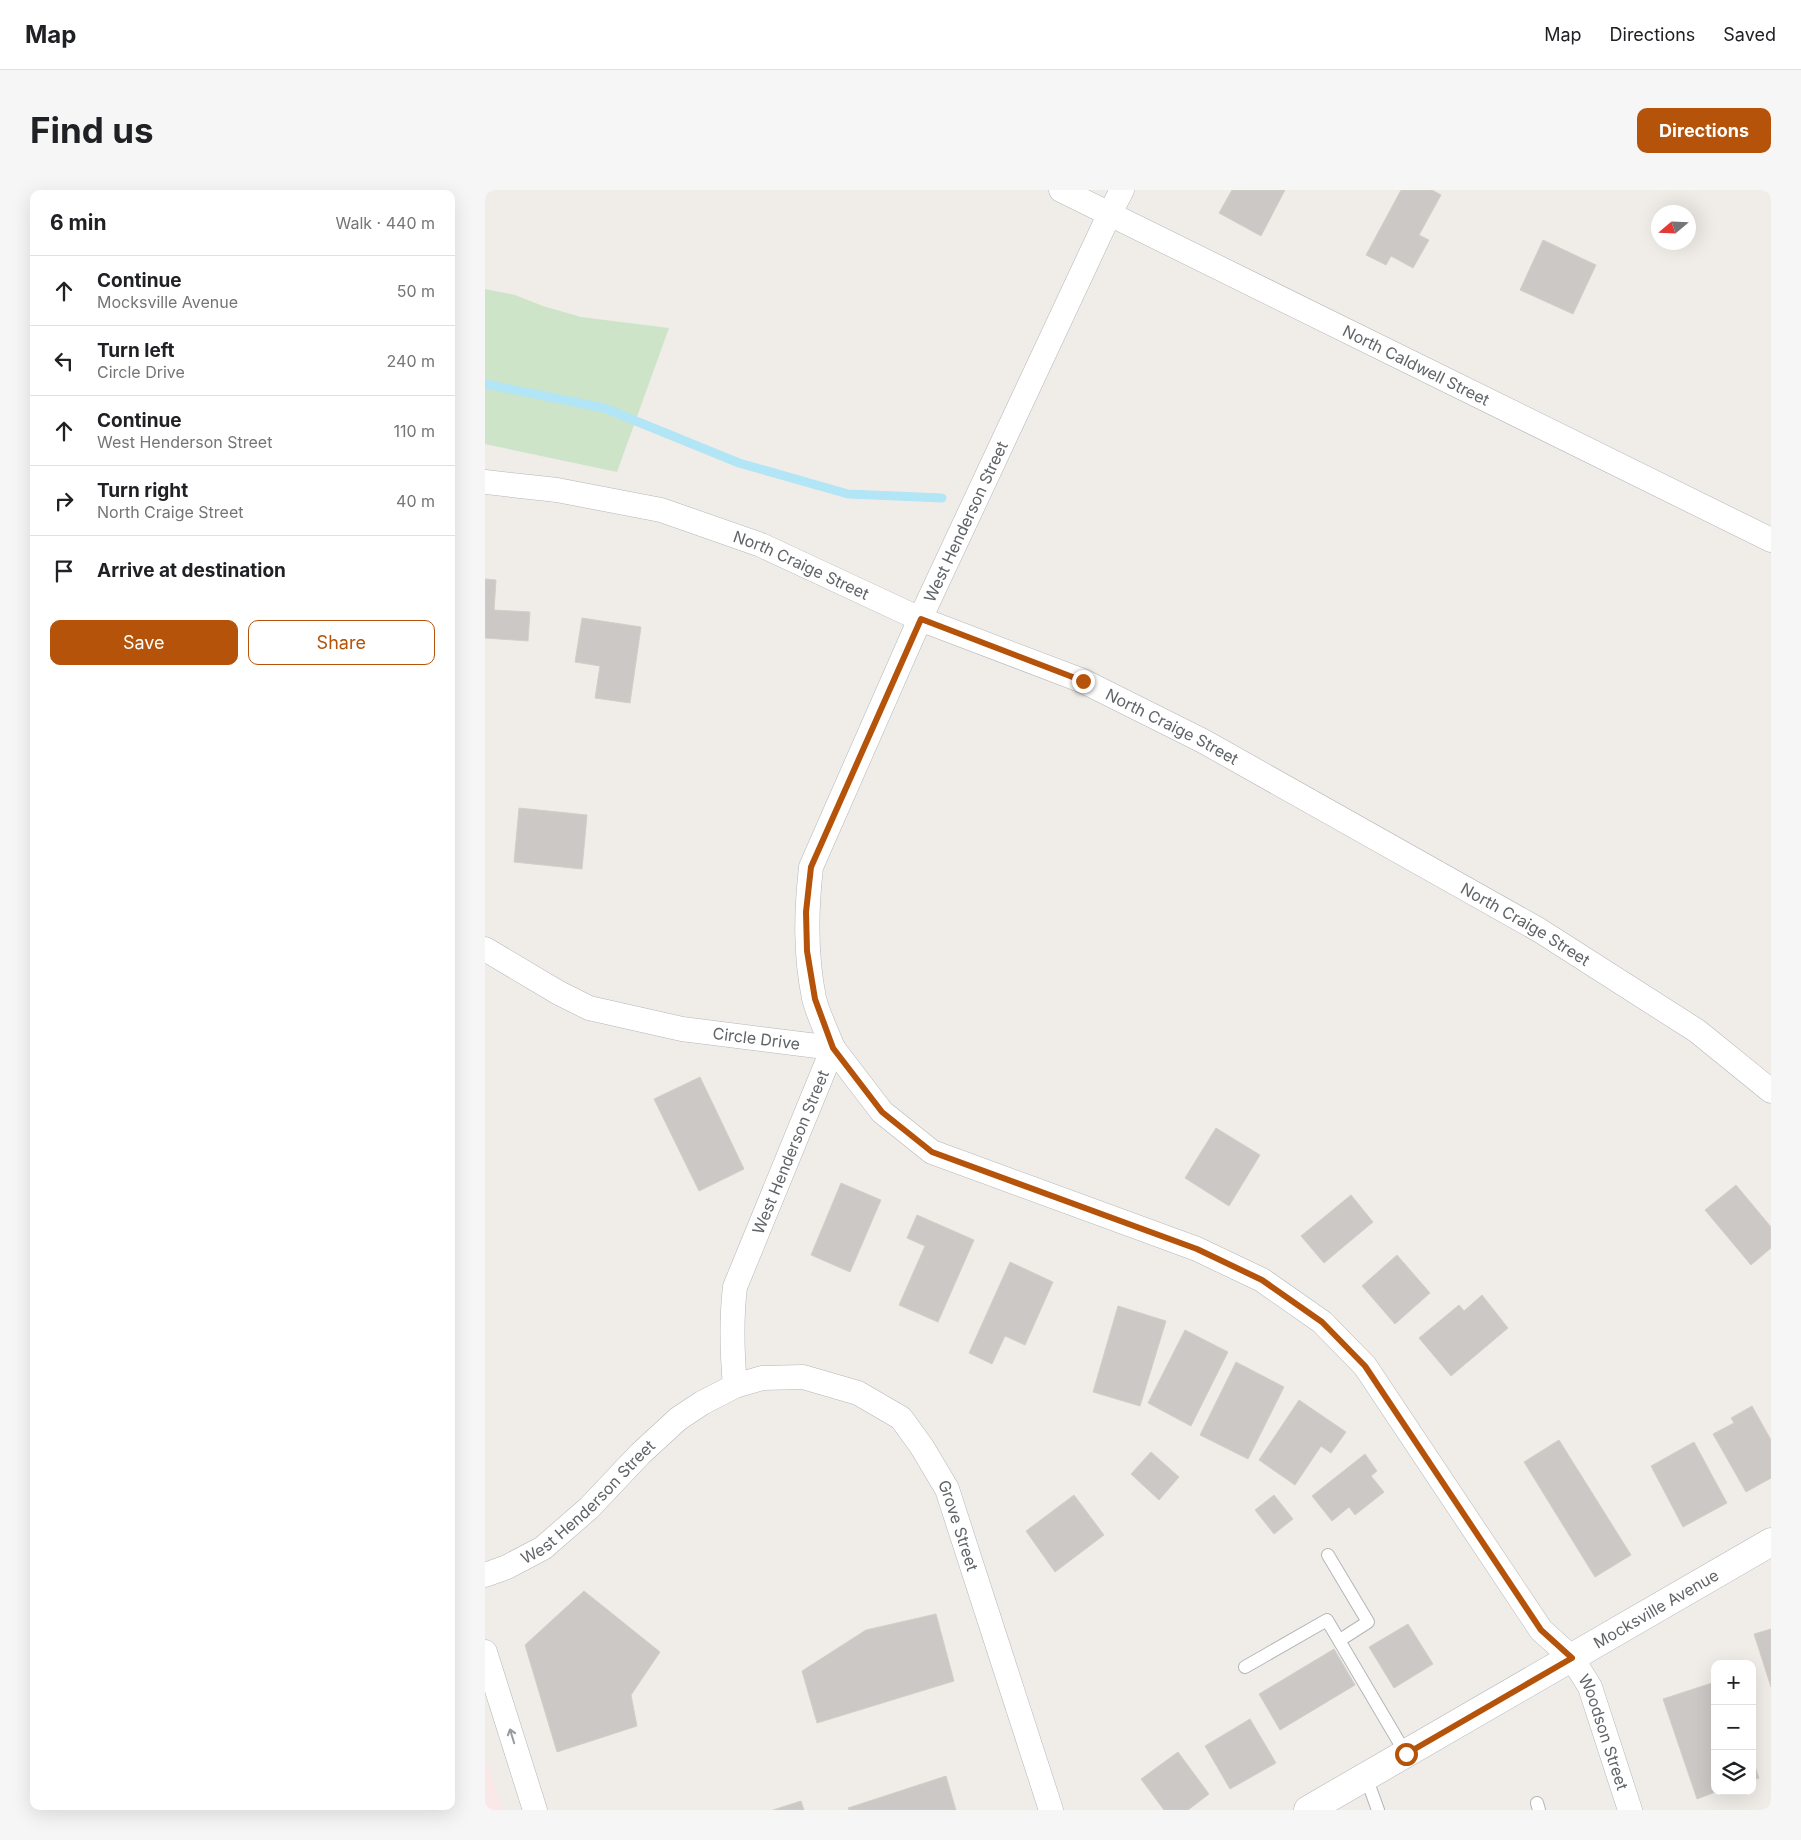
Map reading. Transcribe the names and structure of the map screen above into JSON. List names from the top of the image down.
{
  "streets": {
    "street": [
      "North Caldwell Street",
      "West Henderson Street",
      "North Craige Street",
      "Circle Drive",
      "Grove Street",
      "Mocksville Avenue",
      "Woodson Street"
    ]
  },
  "crossings": [
    ["North Caldwell Street", "West Henderson Street"],
    ["West Henderson Street", "North Craige Street"],
    ["West Henderson Street", "Circle Drive"],
    ["West Henderson Street", "Grove Street"],
    ["Mocksville Avenue", "Woodson Street"]
  ],
  "north": "left",
  "page": {
    "header": "Map",
    "nav": ["Map", "Directions", "Saved"],
    "buttons": [
      "Directions",
      ["Save", "Share"]
    ],
    "title": "Find us",
    "heading": ["6 min", "Walk · 440 m"],
    "list": [
      ["Continue", "Mocksville Avenue", "50 m"],
      ["Turn left", "Circle Drive", "240 m"],
      ["Continue", "West Henderson Street", "110 m"],
      ["Turn right", "North Craige Street", "40 m"],
      "Arrive at destination"
    ],
    "map_buttons": ["+", "−"]
  }
}
